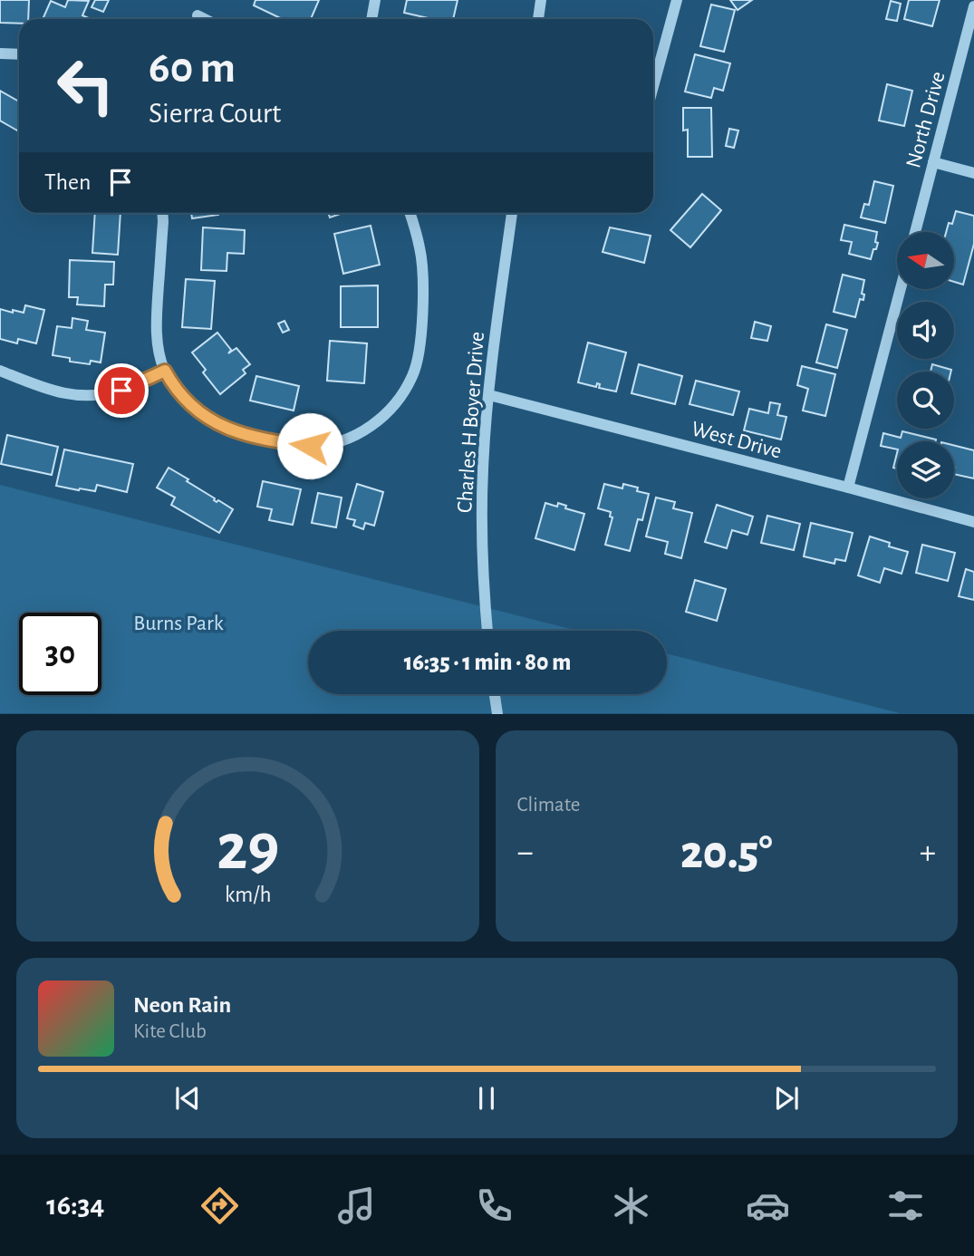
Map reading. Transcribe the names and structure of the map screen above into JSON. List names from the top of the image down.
{
  "streets": {
    "street": ["North Drive", "Charles H Boyer Drive", "West Drive"]
  },
  "crossings": [
    ["Charles H Boyer Drive", "West Drive"]
  ],
  "parks": ["Burns Park"],
  "north": "left",
  "page": {
    "turn": ["60 m", "Sierra Court"],
    "then": "Then",
    "limit": "30",
    "trip": "16:35 · 1 min · 80 m",
    "tile": "Climate",
    "heat": ["−", "20.5°", "+"],
    "song": ["Neon Rain", "Kite Club"],
    "tabs": "16:34",
    "gauge": ["29", "km/h"]
  }
}
